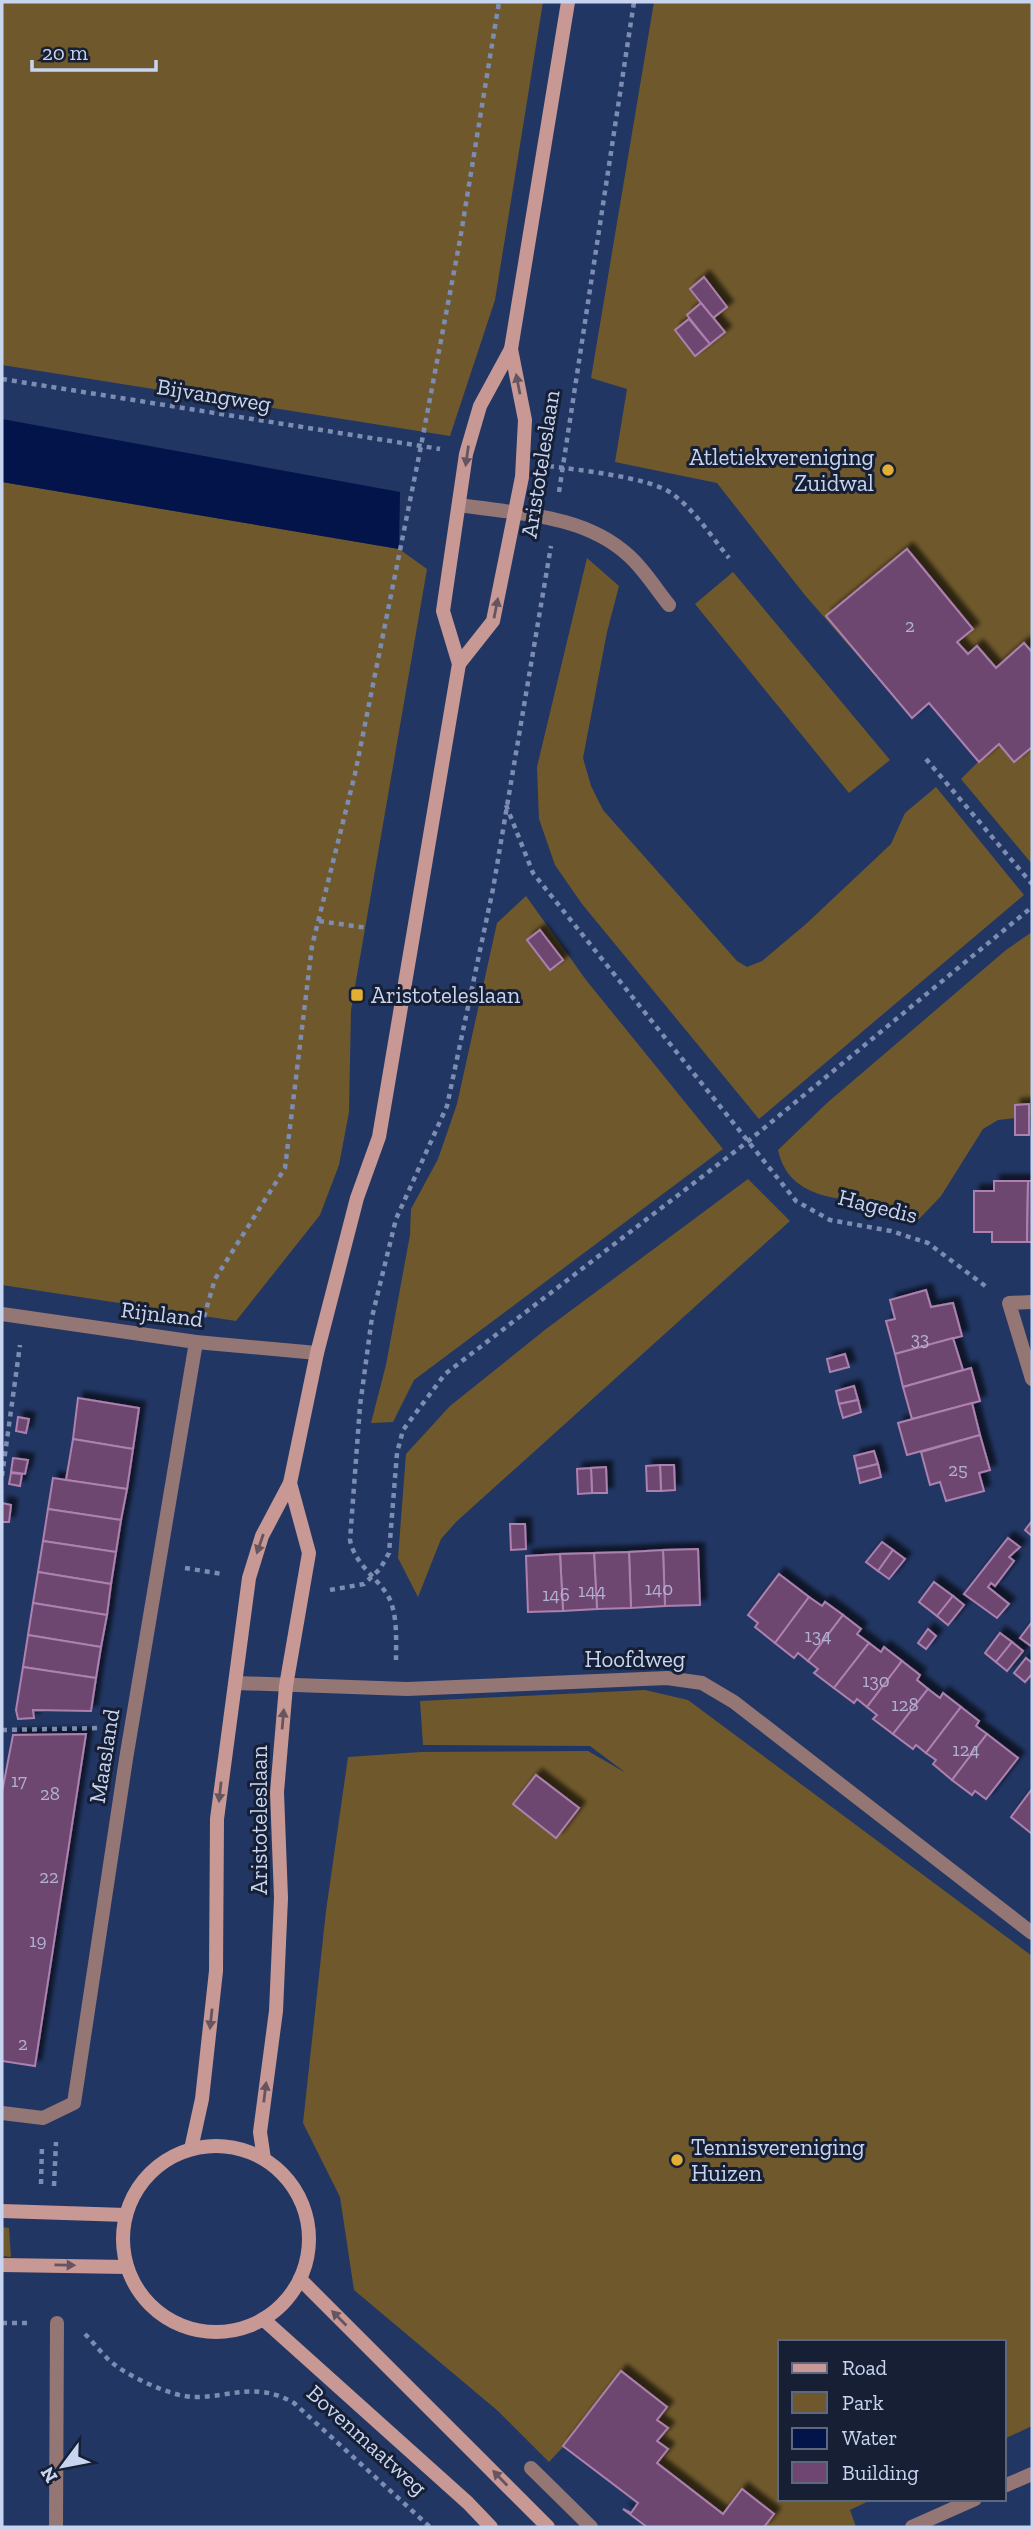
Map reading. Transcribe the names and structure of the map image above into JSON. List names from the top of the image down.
{
  "streets": {
    "street": [
      "Aristoteleslaan",
      "Rijnland",
      "Hoofdweg",
      "Maasland",
      "Bovenmaatweg"
    ],
    "path": ["Bijvangweg", "Hagedis"]
  },
  "crossings": [
    ["Bijvangweg", "Aristoteleslaan"],
    ["Aristoteleslaan", "Hagedis"],
    ["Aristoteleslaan", "Rijnland"],
    ["Aristoteleslaan", "Hoofdweg"],
    ["Aristoteleslaan", "Bovenmaatweg"],
    ["Rijnland", "Maasland"]
  ],
  "places": {
    "other": ["Atletiekvereniging Zuidwal", "Tennisvereniging Huizen"],
    "transit": ["Aristoteleslaan"]
  },
  "house_numbers": [
    "2",
    "33",
    "25",
    "140",
    "144",
    "146",
    "134",
    "130",
    "128",
    "124",
    "17",
    "28",
    "22",
    "19",
    "2"
  ],
  "legend": [
    "Road",
    "Park",
    "Water",
    "Building"
  ],
  "scale_bar": "20 m",
  "north": "bottom left"
}
